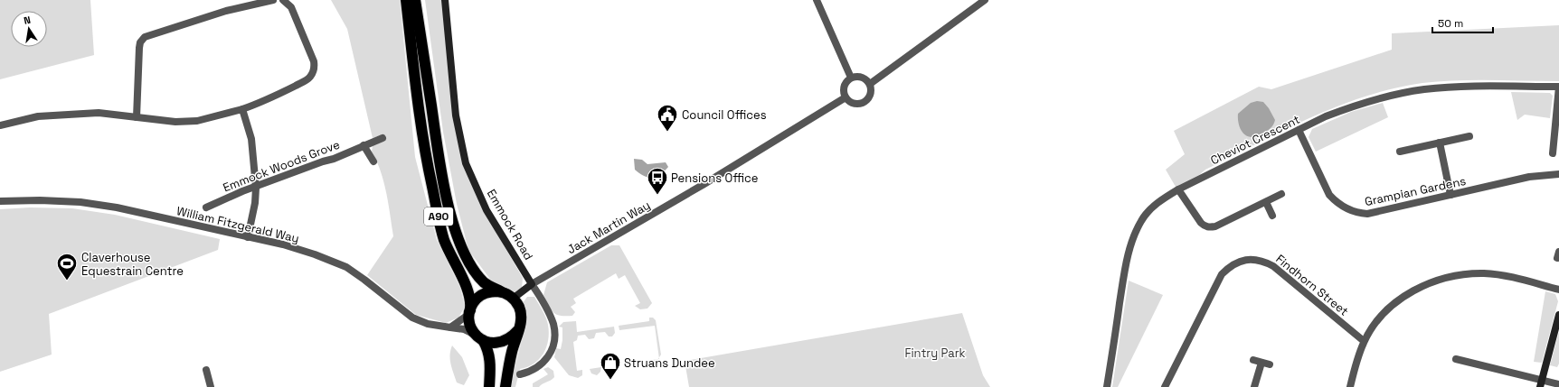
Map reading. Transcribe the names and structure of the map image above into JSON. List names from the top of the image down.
{
  "streets": {
    "highway": ["A90"],
    "street": [
      "Cheviot Crescent",
      "Emmock Woods Grove",
      "Grampian Gardens",
      "William Fitzgerald Way",
      "Emmock Road",
      "Jack Martin Way",
      "Findhorn Street"
    ]
  },
  "crossings": [
    ["Cheviot Crescent", "Grampian Gardens"],
    ["A90", "William Fitzgerald Way"],
    ["A90", "Jack Martin Way"],
    ["William Fitzgerald Way", "Jack Martin Way"],
    ["Emmock Road", "Jack Martin Way"]
  ],
  "parks": ["Fintry Park"],
  "places": {
    "public building": ["Council Offices"],
    "bus stop": ["Pensions Office"],
    "sports": ["Claverhouse Equestrain Centre"],
    "shop": ["Struans Dundee"]
  },
  "scale_bar": "50 m",
  "north": "top"
}
